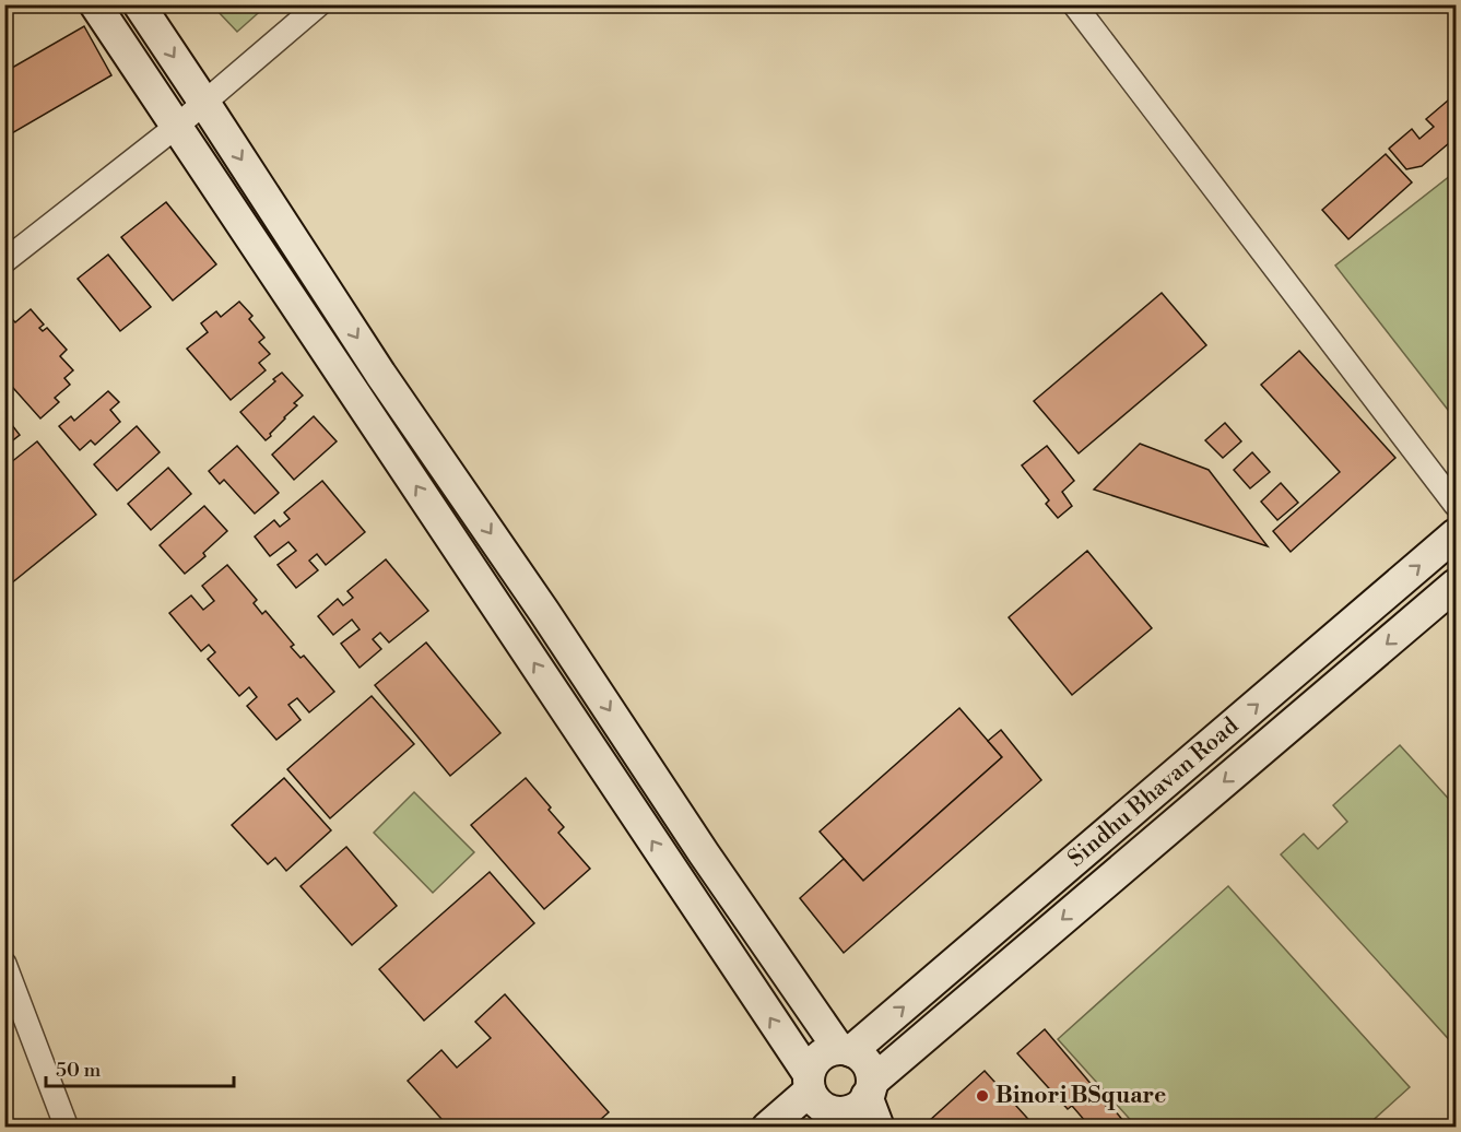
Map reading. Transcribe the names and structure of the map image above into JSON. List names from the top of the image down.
{
  "streets": {
    "street": ["Sindhu Bhavan Road"]
  },
  "places": ["Binori BSquare"],
  "scale_bar": "50 m"
}
